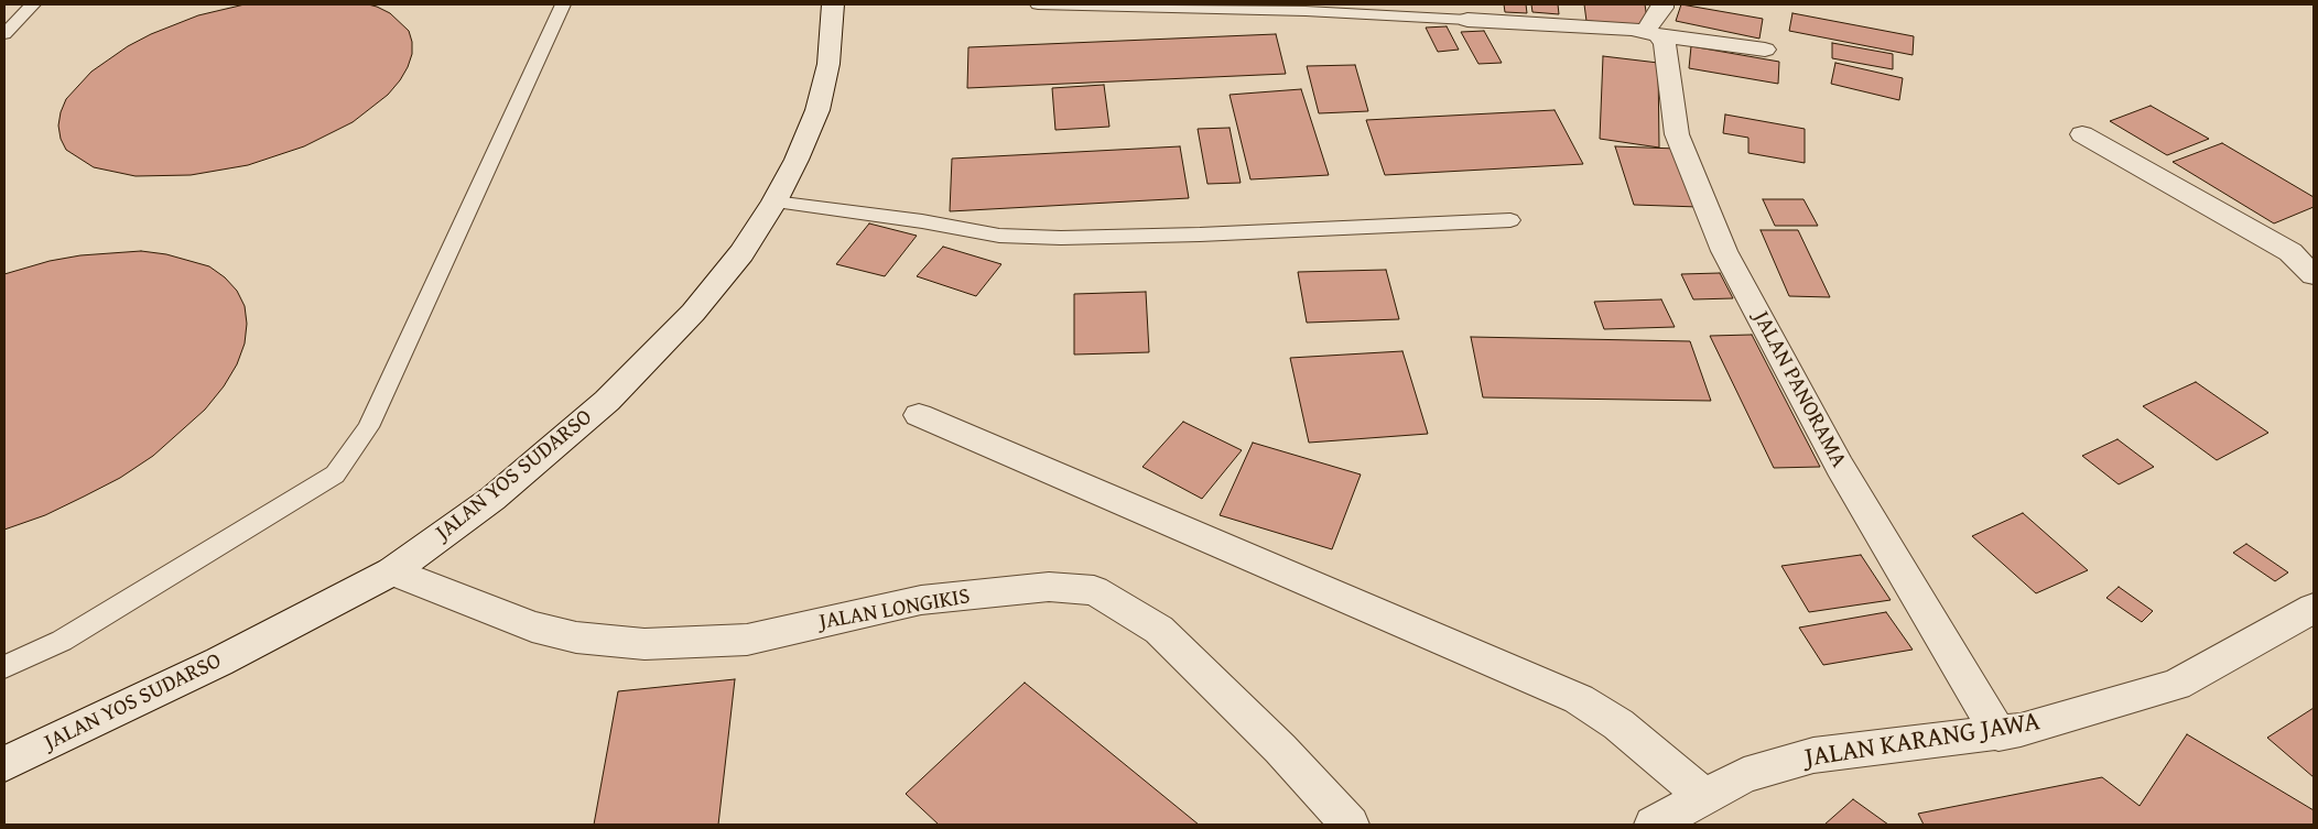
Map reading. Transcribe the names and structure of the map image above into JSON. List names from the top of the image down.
{
  "streets": {
    "street": [
      "JALAN PANORAMA",
      "JALAN YOS SUDARSO",
      "JALAN LONGIKIS",
      "JALAN KARANG JAWA"
    ]
  },
  "crossings": [
    ["JALAN PANORAMA", "JALAN KARANG JAWA"],
    ["JALAN YOS SUDARSO", "JALAN LONGIKIS"]
  ]
}
